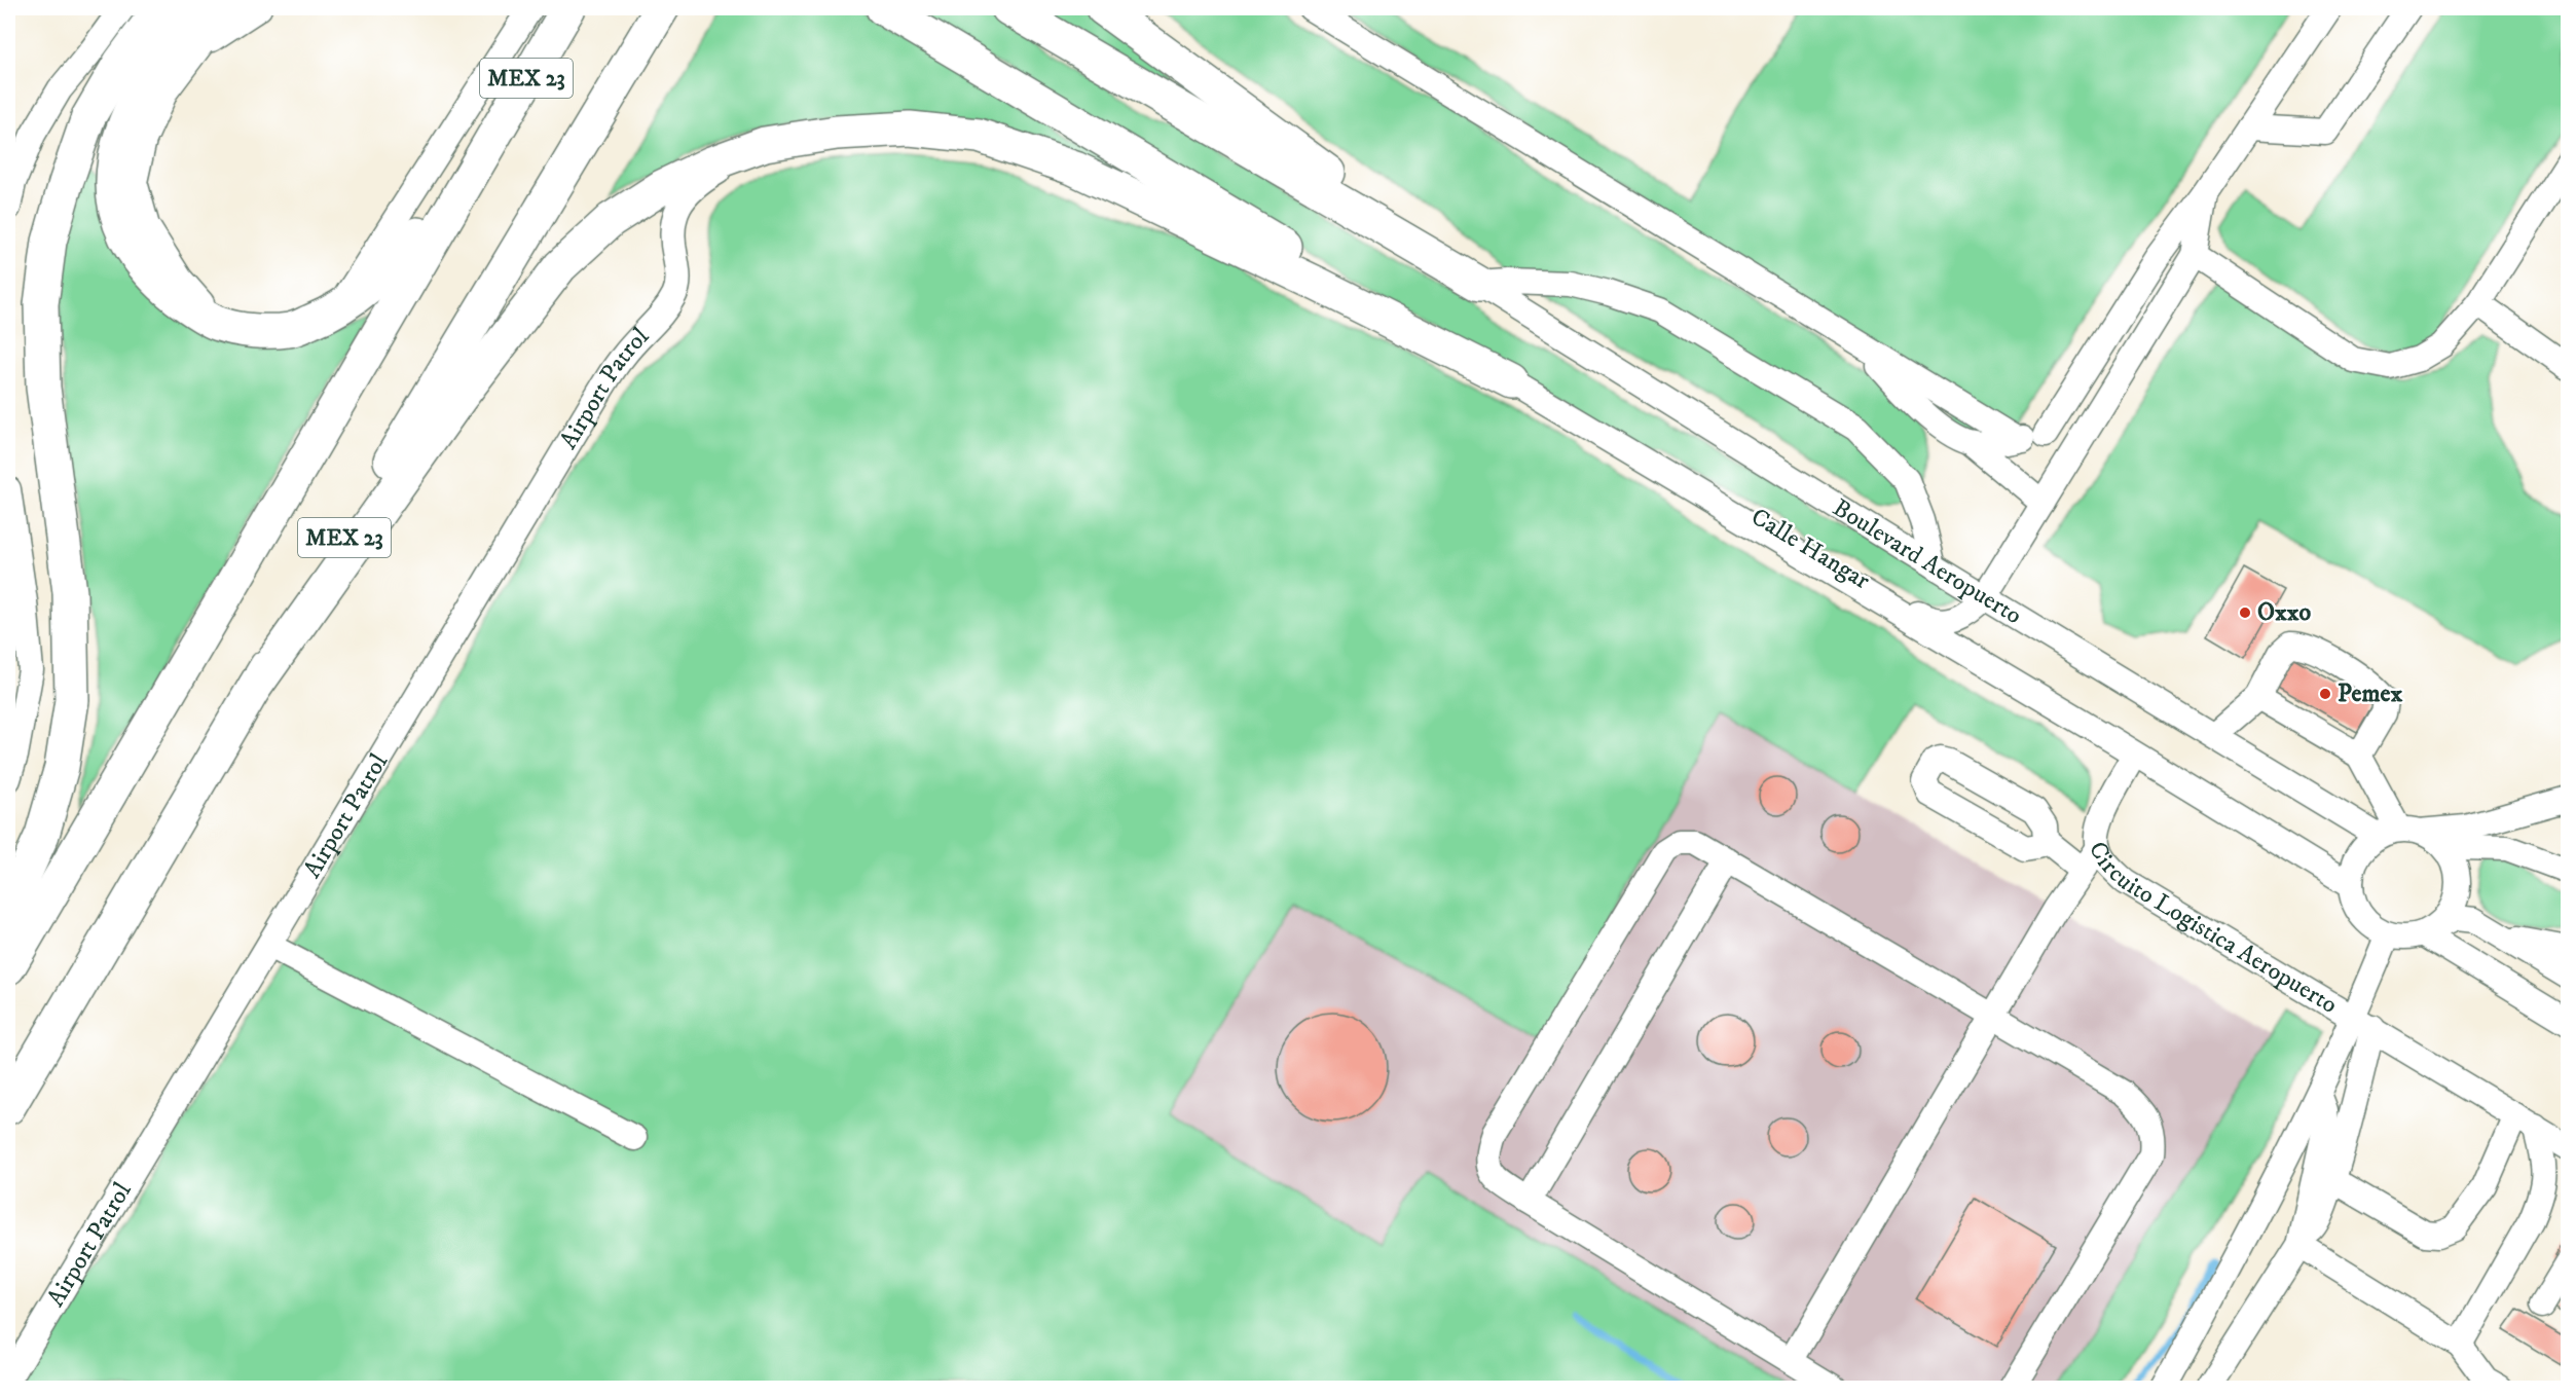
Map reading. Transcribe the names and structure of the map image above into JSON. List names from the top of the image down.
{
  "streets": {
    "highway": ["MEX 23"],
    "street": [
      "Airport Patrol",
      "Calle Hangar",
      "Boulevard Aeropuerto",
      "Circuito Logistica Aeropuerto"
    ]
  },
  "crossings": [
    ["Calle Hangar", "Boulevard Aeropuerto"],
    ["Boulevard Aeropuerto", "Circuito Logistica Aeropuerto"]
  ],
  "places": ["Oxxo", "Pemex"]
}
